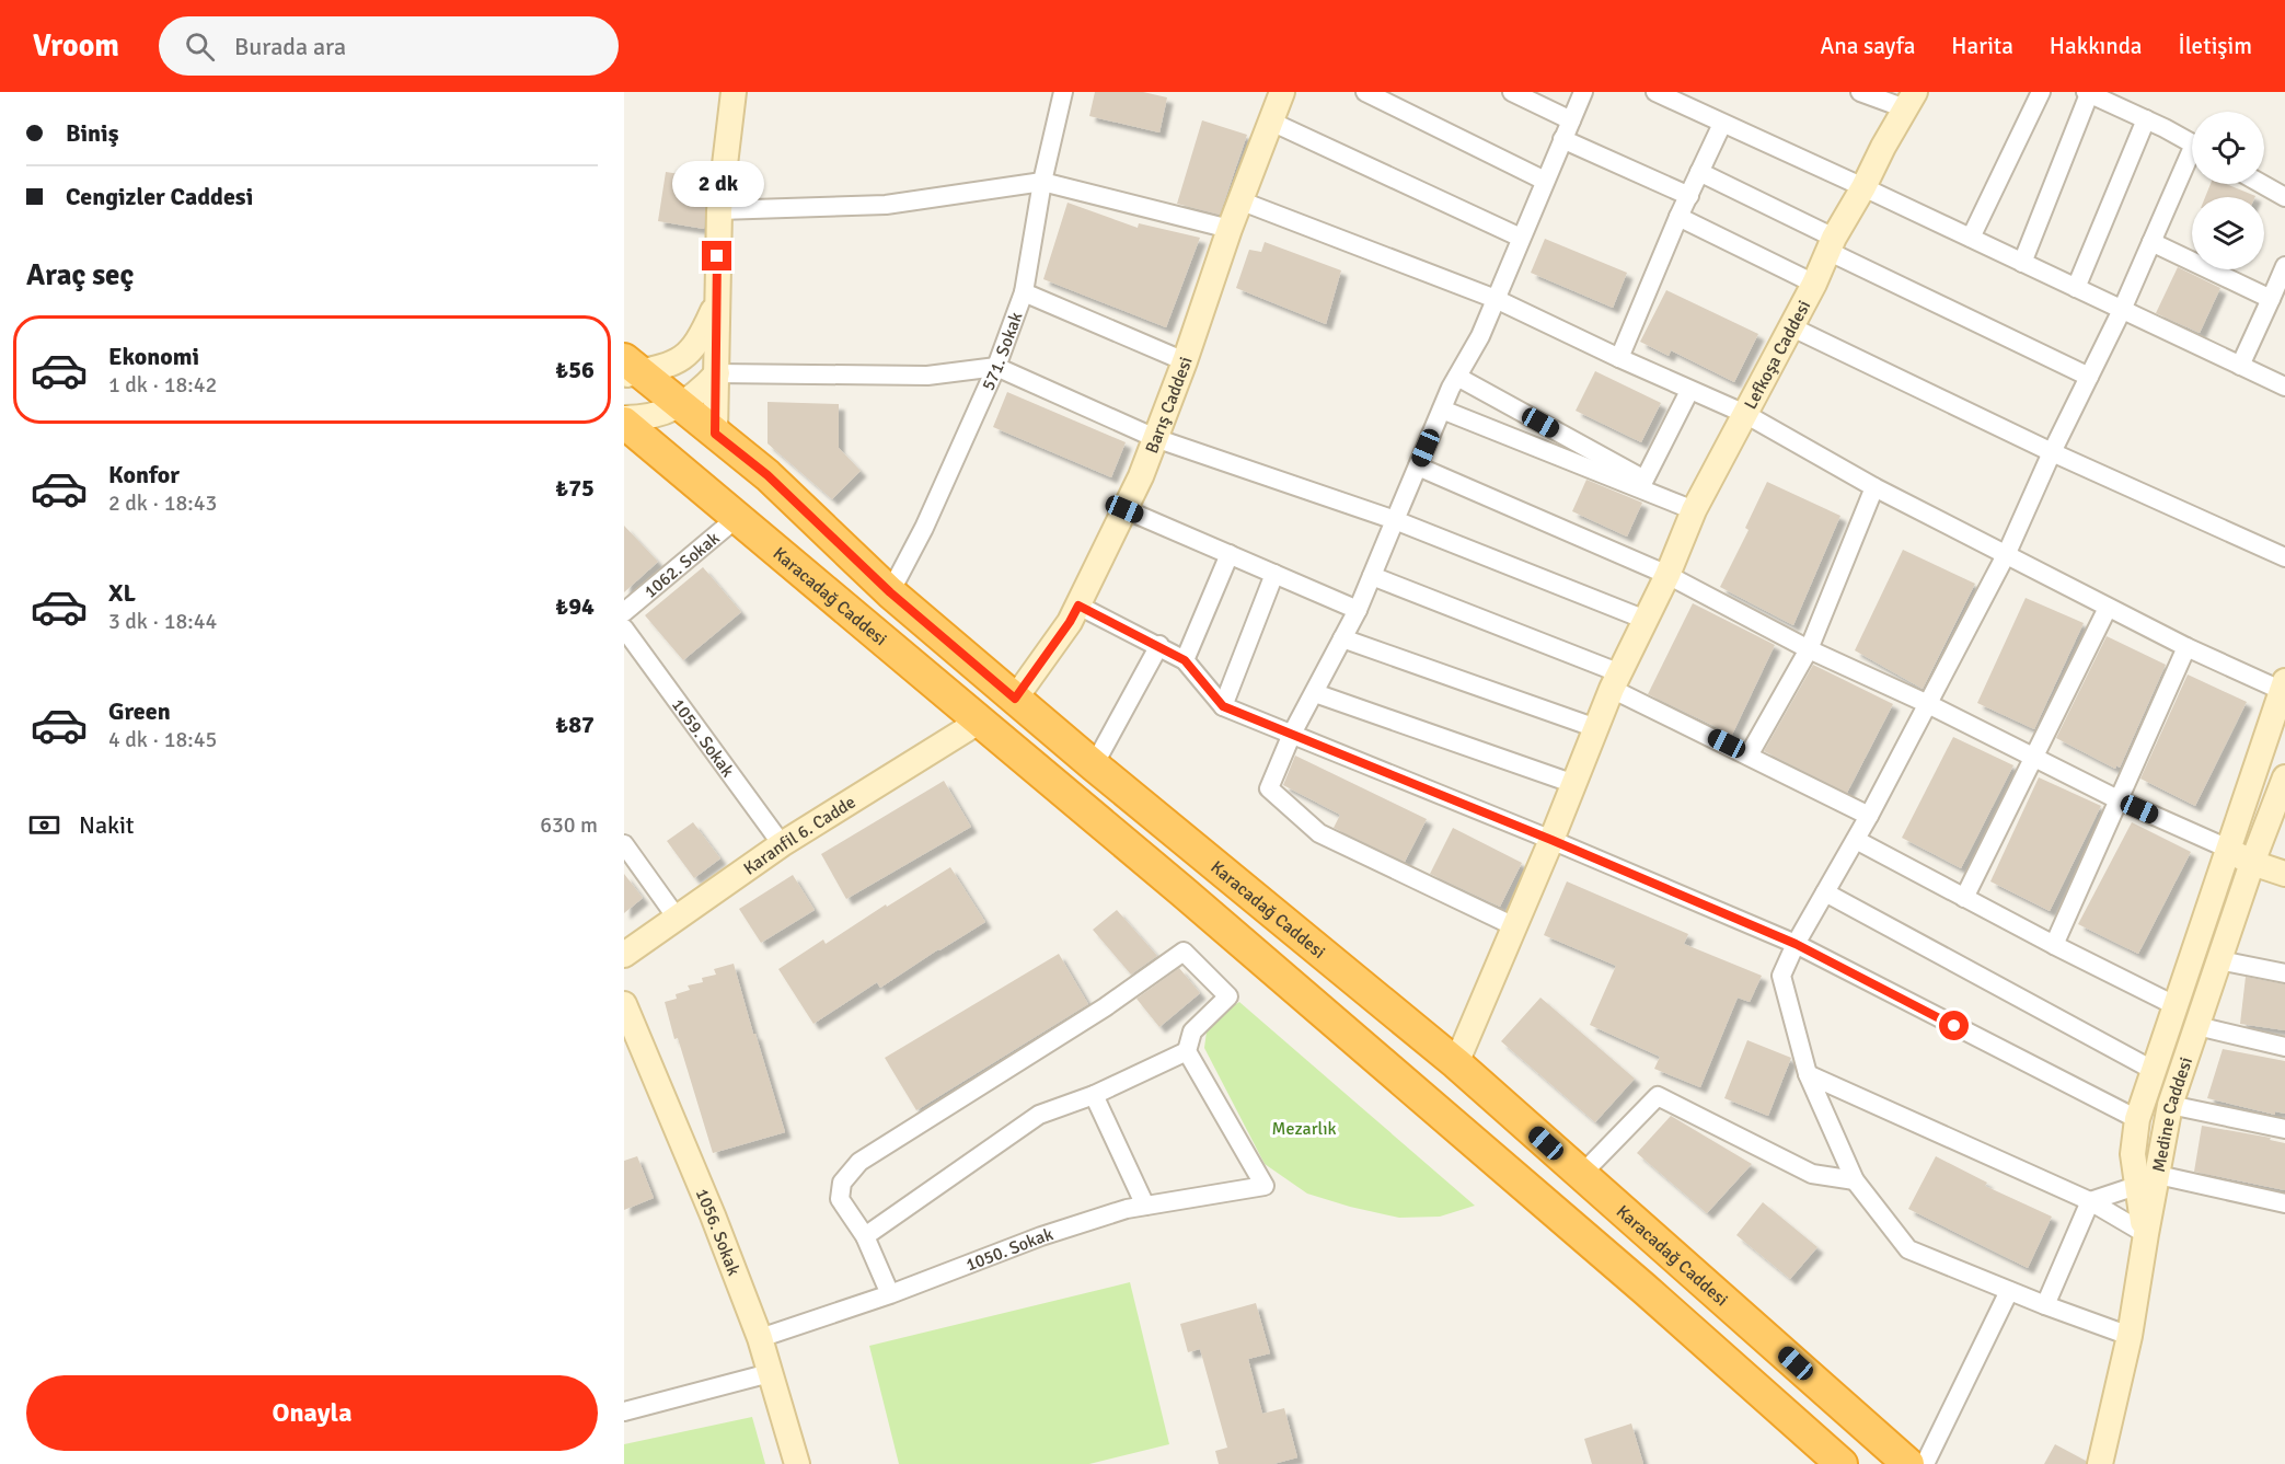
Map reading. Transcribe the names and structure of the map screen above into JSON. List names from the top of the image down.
{
  "streets": {
    "highway": ["Karacadağ Caddesi"],
    "street": [
      "571. Sokak",
      "Lefkoşa Caddesi",
      "Barış Caddesi",
      "1062. Sokak",
      "1059. Sokak",
      "Karanfil 6. Cadde",
      "Medine Caddesi",
      "1056. Sokak",
      "1050. Sokak"
    ]
  },
  "crossings": [
    ["571. Sokak", "Karacadağ Caddesi"],
    ["Lefkoşa Caddesi", "Karacadağ Caddesi"],
    ["Barış Caddesi", "Karacadağ Caddesi"],
    ["1062. Sokak", "Karacadağ Caddesi"],
    ["Karacadağ Caddesi", "Karanfil 6. Cadde"],
    ["1059. Sokak", "Karanfil 6. Cadde"],
    ["1056. Sokak", "1050. Sokak"]
  ],
  "parks": ["Mezarlık"],
  "page": {
    "header": "Vroom",
    "search": "Burada ara",
    "nav": [
      "Ana sayfa",
      "Harita",
      "Hakkında",
      "İletişim"
    ],
    "banner": ["Biniş", "Cengizler Caddesi"],
    "bubble": "2 dk",
    "heading": "Araç seç",
    "list": [
      {
        "name": "Ekonomi",
        "note": "1 dk · 18:42",
        "value": "₺56"
      },
      {
        "name": "Konfor",
        "note": "2 dk · 18:43",
        "value": "₺75"
      },
      {
        "name": "XL",
        "note": "3 dk · 18:44",
        "value": "₺94"
      },
      {
        "name": "Green",
        "note": "4 dk · 18:45",
        "value": "₺87"
      }
    ],
    "pay": ["Nakit", "630 m"],
    "buttons": "Onayla"
  }
}
